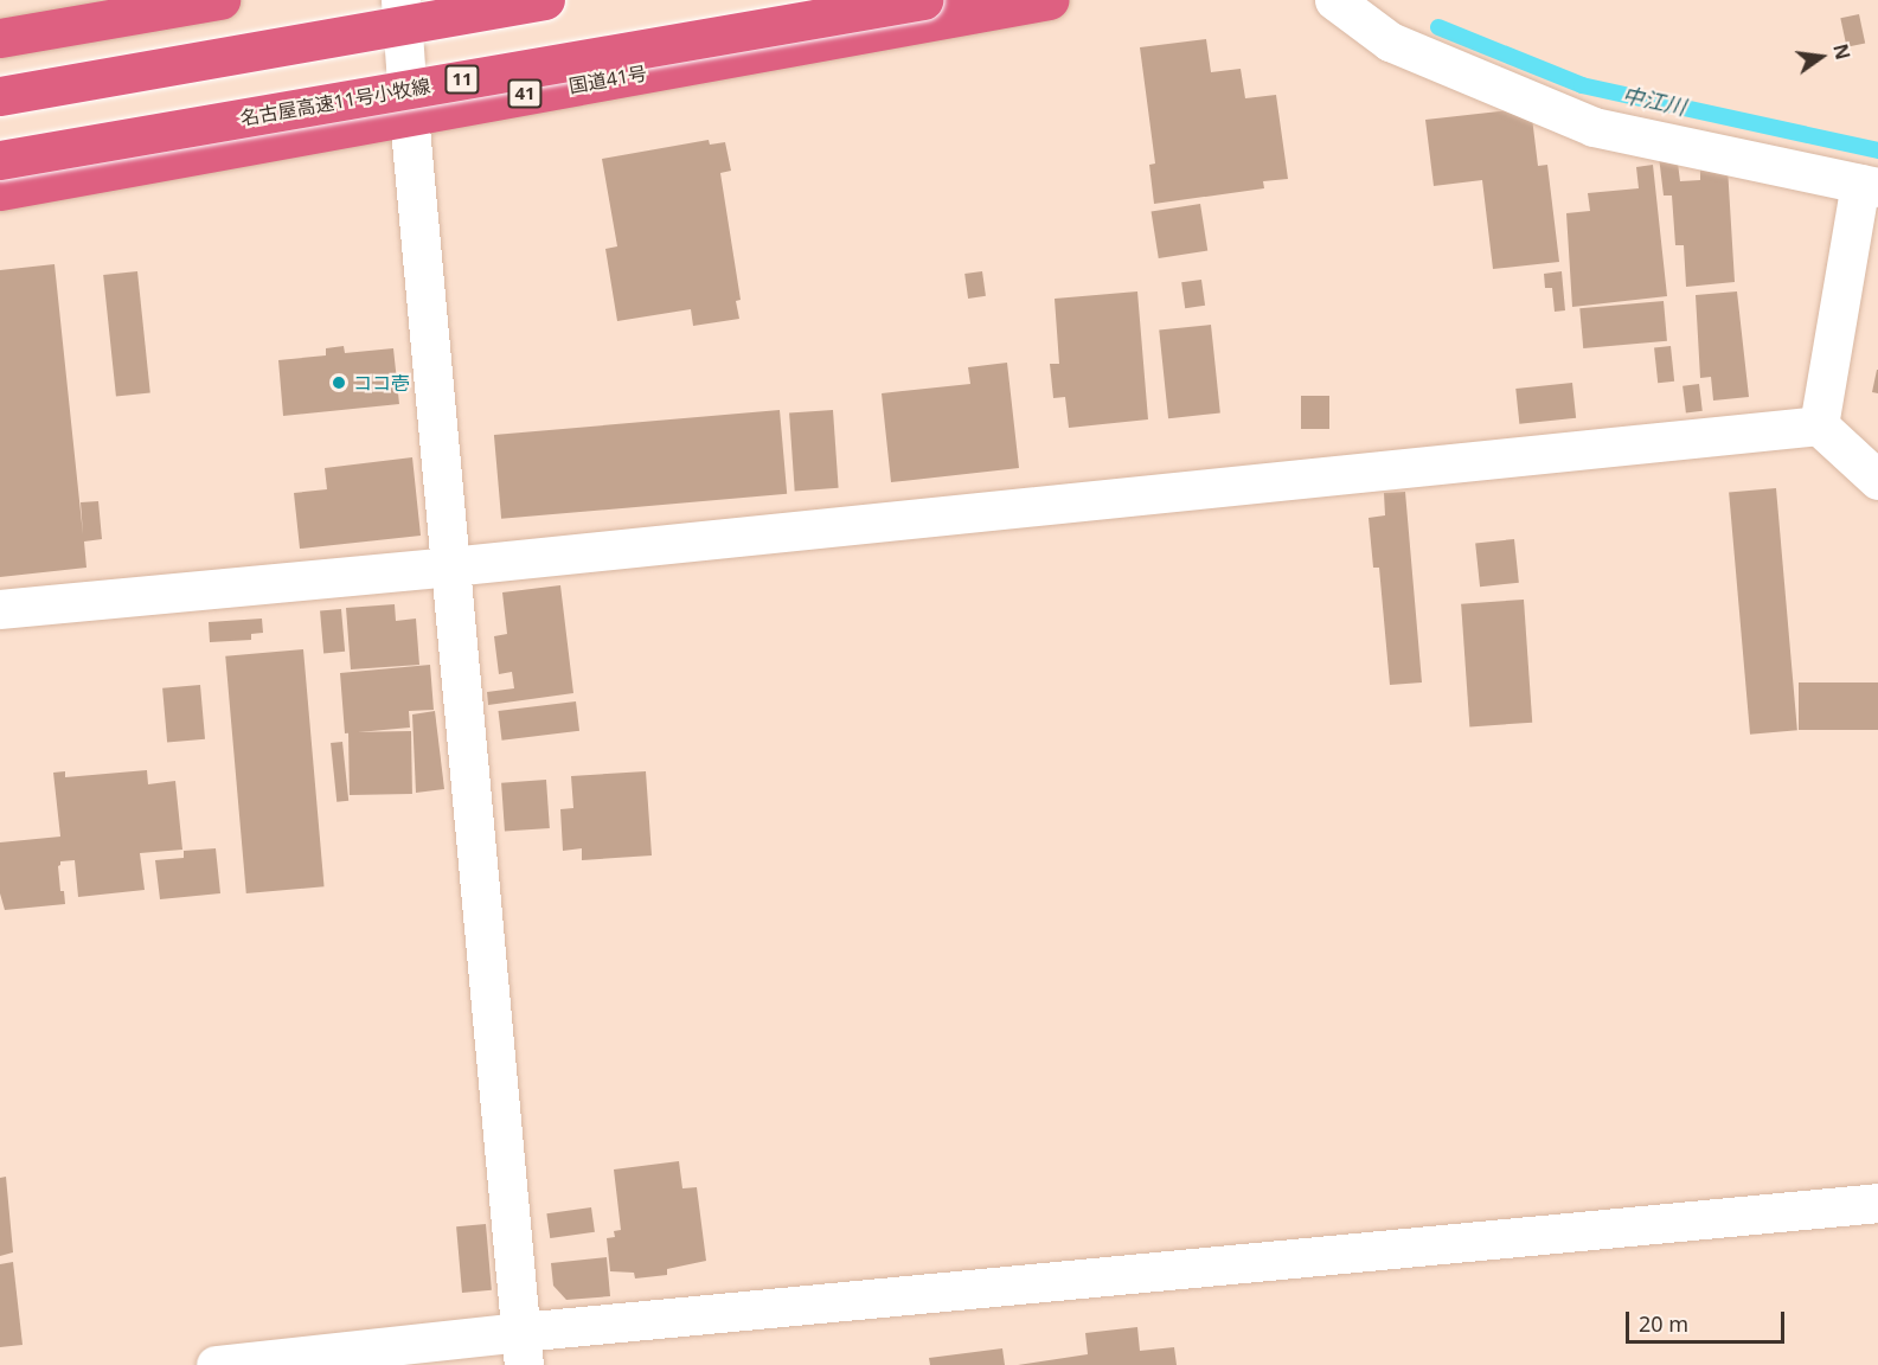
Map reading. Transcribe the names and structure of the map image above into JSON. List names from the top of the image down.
{
  "streets": {
    "highway": [
      "11",
      "国道41号",
      "41",
      "名古屋高速11号小牧線"
    ]
  },
  "water": ["中江川"],
  "places": ["ココ壱"],
  "scale_bar": "20 m",
  "north": "right"
}
